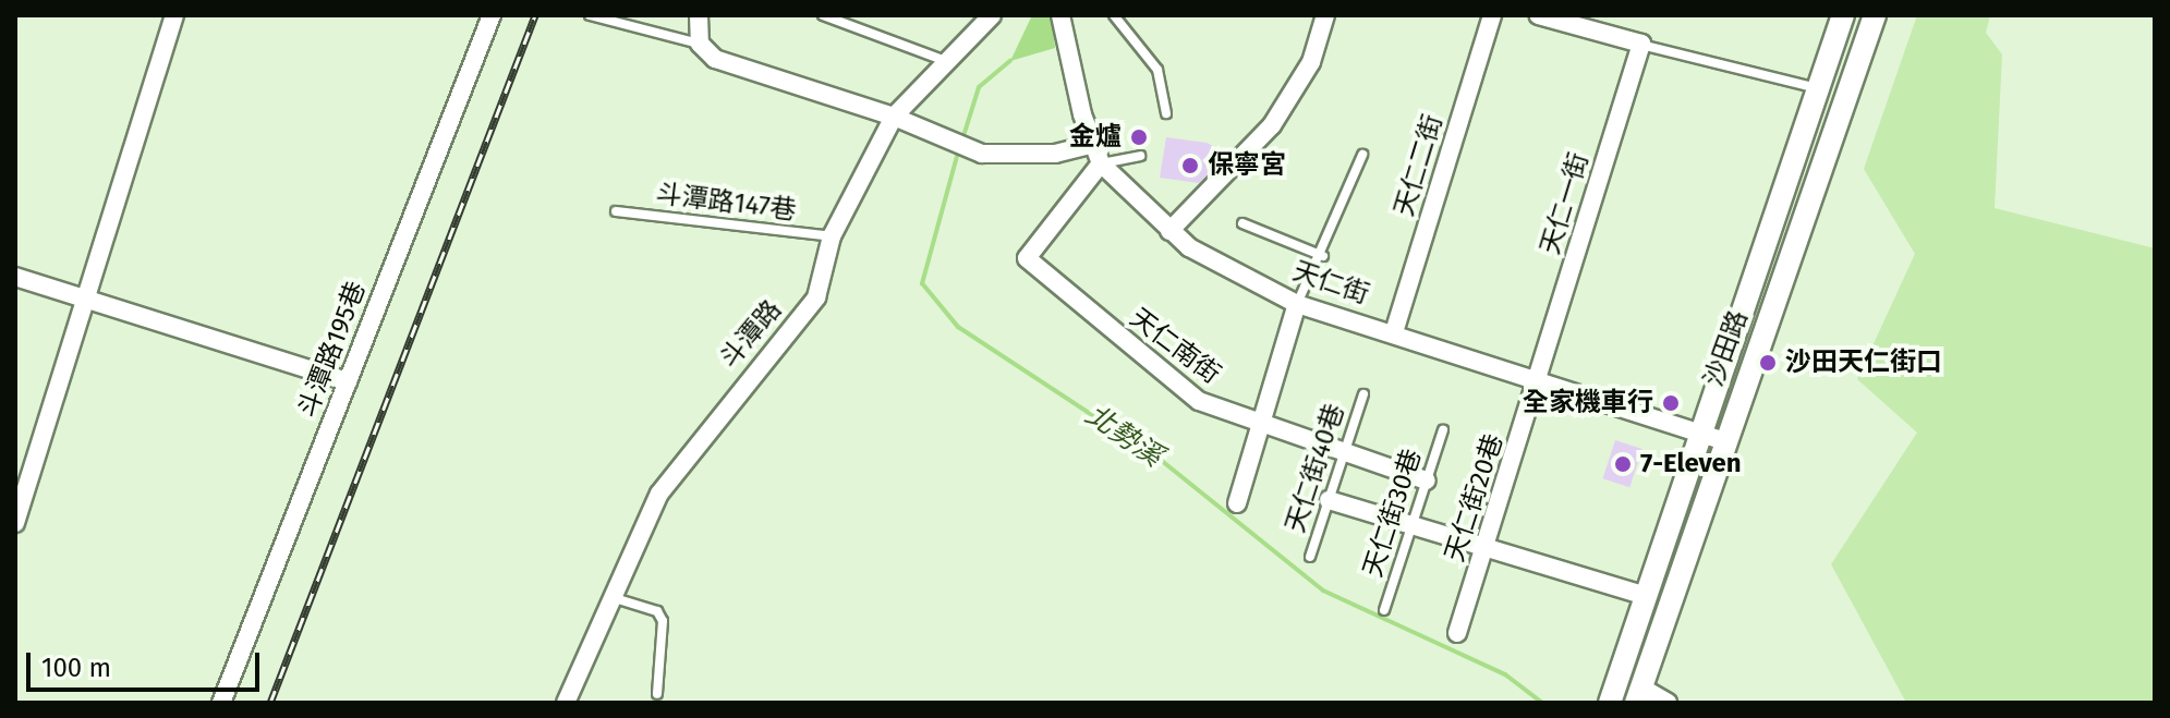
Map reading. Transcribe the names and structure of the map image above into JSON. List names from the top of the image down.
{
  "streets": {
    "street": [
      "天仁二街",
      "天仁一街",
      "天仁街",
      "斗潭路",
      "天仁南街",
      "沙田路",
      "斗潭路195巷",
      "天仁街20巷"
    ],
    "lane": ["斗潭路147巷", "天仁街40巷", "天仁街30巷"]
  },
  "crossings": [
    ["天仁二街", "天仁街"],
    ["斗潭路147巷", "斗潭路"],
    ["天仁一街", "天仁街"],
    ["天仁一街", "天仁街20巷"],
    ["天仁街", "天仁南街"],
    ["天仁街", "沙田路"],
    ["天仁街", "天仁街20巷"],
    ["天仁南街", "天仁街40巷"],
    ["天仁南街", "天仁街30巷"]
  ],
  "water": ["北勢溪"],
  "places": [
    "金爐",
    "保寧宮",
    "沙田天仁街口",
    "全家機車行",
    "7-Eleven"
  ],
  "scale_bar": "100 m"
}
